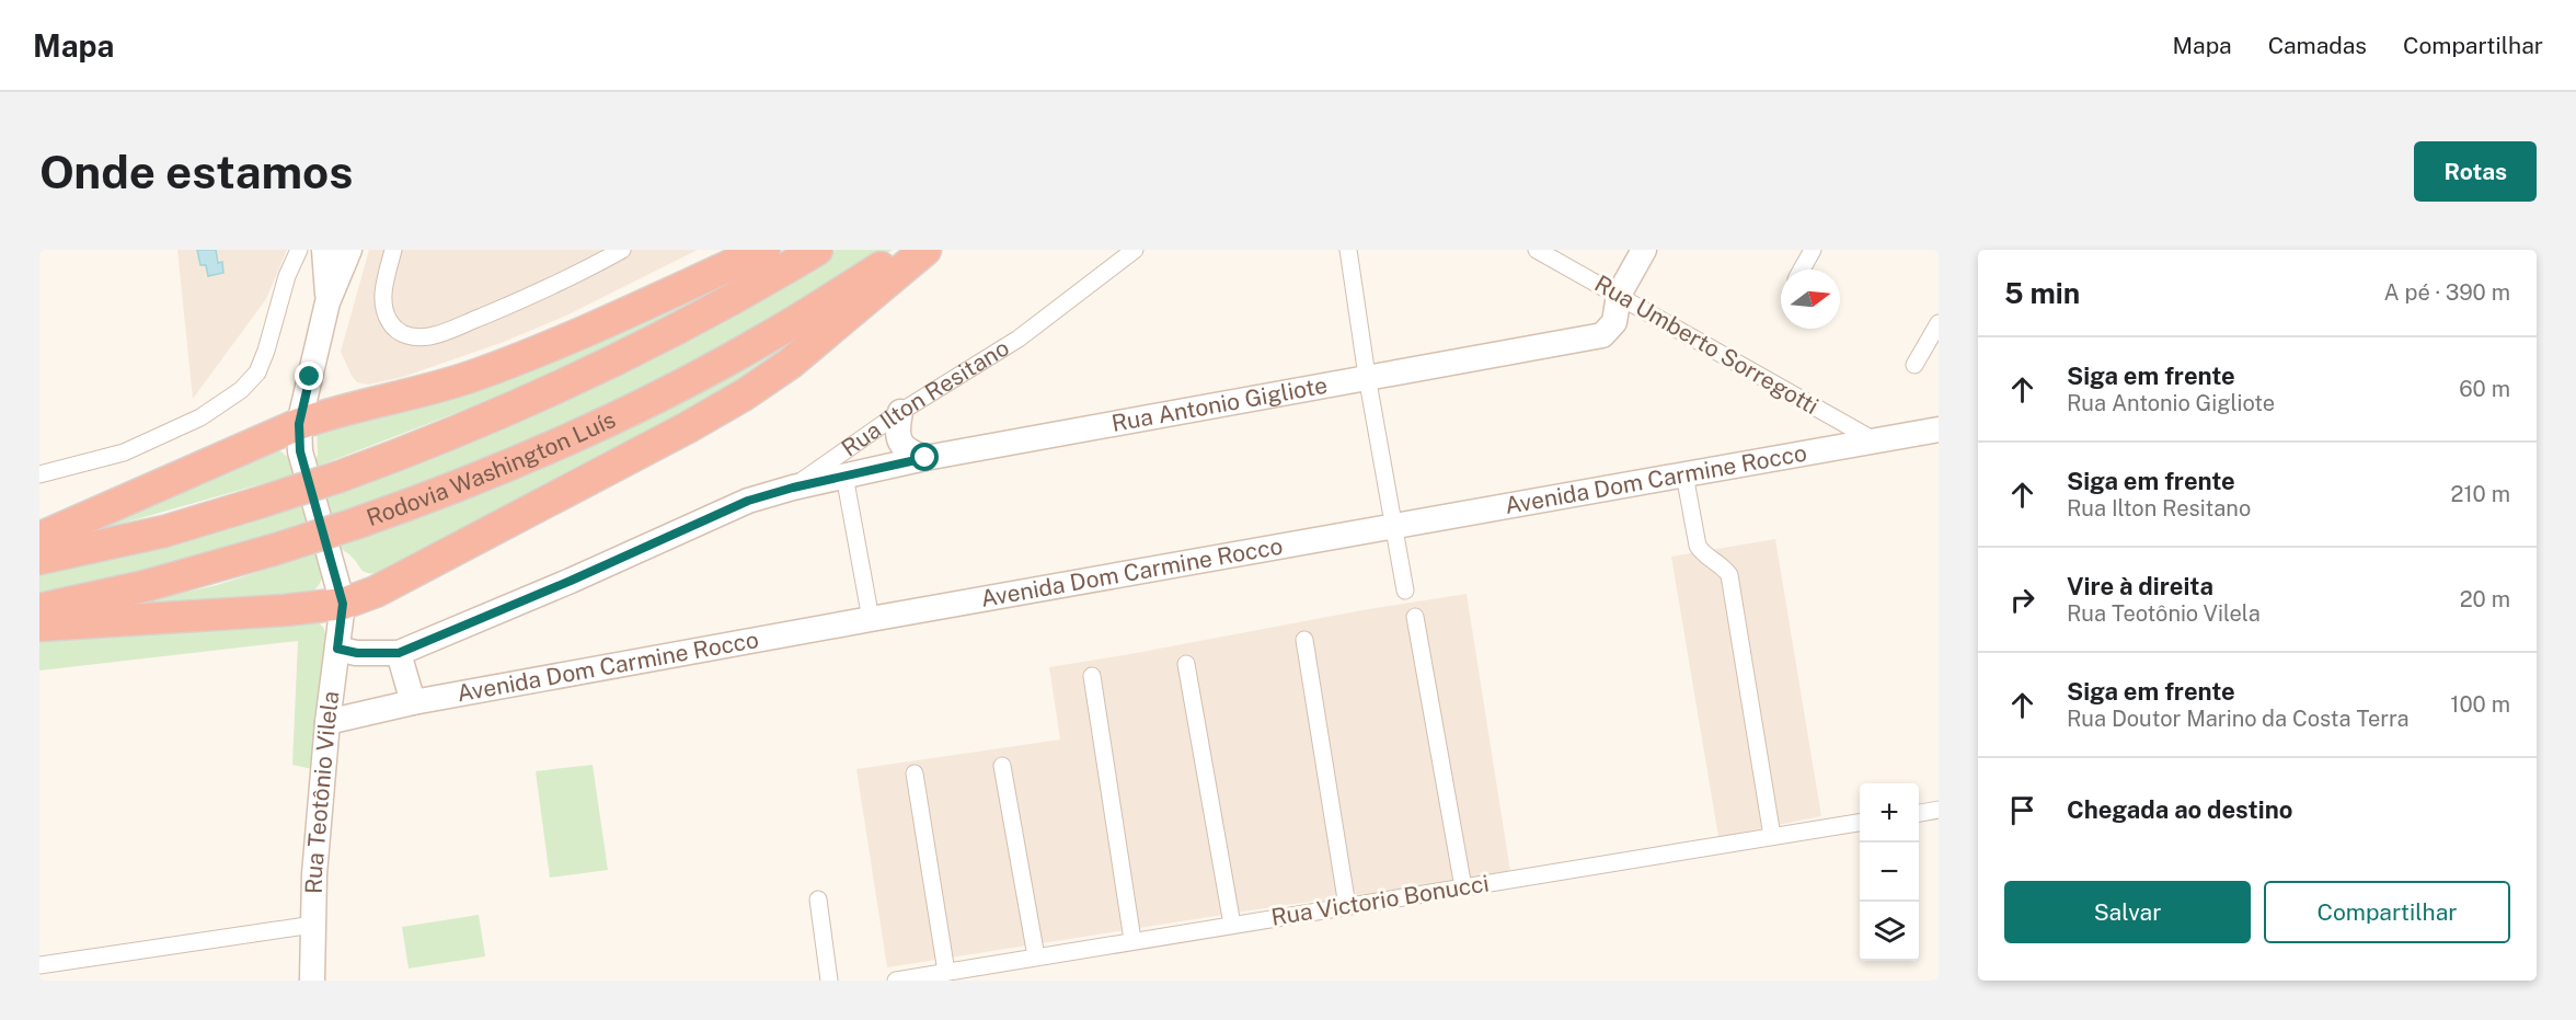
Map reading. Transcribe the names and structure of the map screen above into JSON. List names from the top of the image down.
{
  "streets": {
    "highway": ["Rodovia Washington Luís"],
    "street": [
      "Rua Umberto Sorregotti",
      "Rua Ilton Resitano",
      "Rua Antonio Gigliote",
      "Avenida Dom Carmine Rocco",
      "Rua Teotônio Vilela",
      "Rua Victorio Bonucci"
    ]
  },
  "crossings": [
    ["Rua Umberto Sorregotti", "Rua Antonio Gigliote"],
    ["Rua Umberto Sorregotti", "Avenida Dom Carmine Rocco"],
    ["Rua Ilton Resitano", "Rua Antonio Gigliote"],
    ["Rua Ilton Resitano", "Rua Teotônio Vilela"],
    ["Avenida Dom Carmine Rocco", "Rua Teotônio Vilela"]
  ],
  "north": "right",
  "page": {
    "header": "Mapa",
    "nav": ["Mapa", "Camadas", "Compartilhar"],
    "buttons": [
      "Rotas",
      ["Salvar", "Compartilhar"]
    ],
    "title": "Onde estamos",
    "heading": ["5 min", "A pé · 390 m"],
    "list": [
      ["Siga em frente", "Rua Antonio Gigliote", "60 m"],
      ["Siga em frente", "Rua Ilton Resitano", "210 m"],
      ["Vire à direita", "Rua Teotônio Vilela", "20 m"],
      ["Siga em frente", "Rua Doutor Marino da Costa Terra", "100 m"],
      "Chegada ao destino"
    ],
    "map_buttons": ["+", "−"]
  }
}
